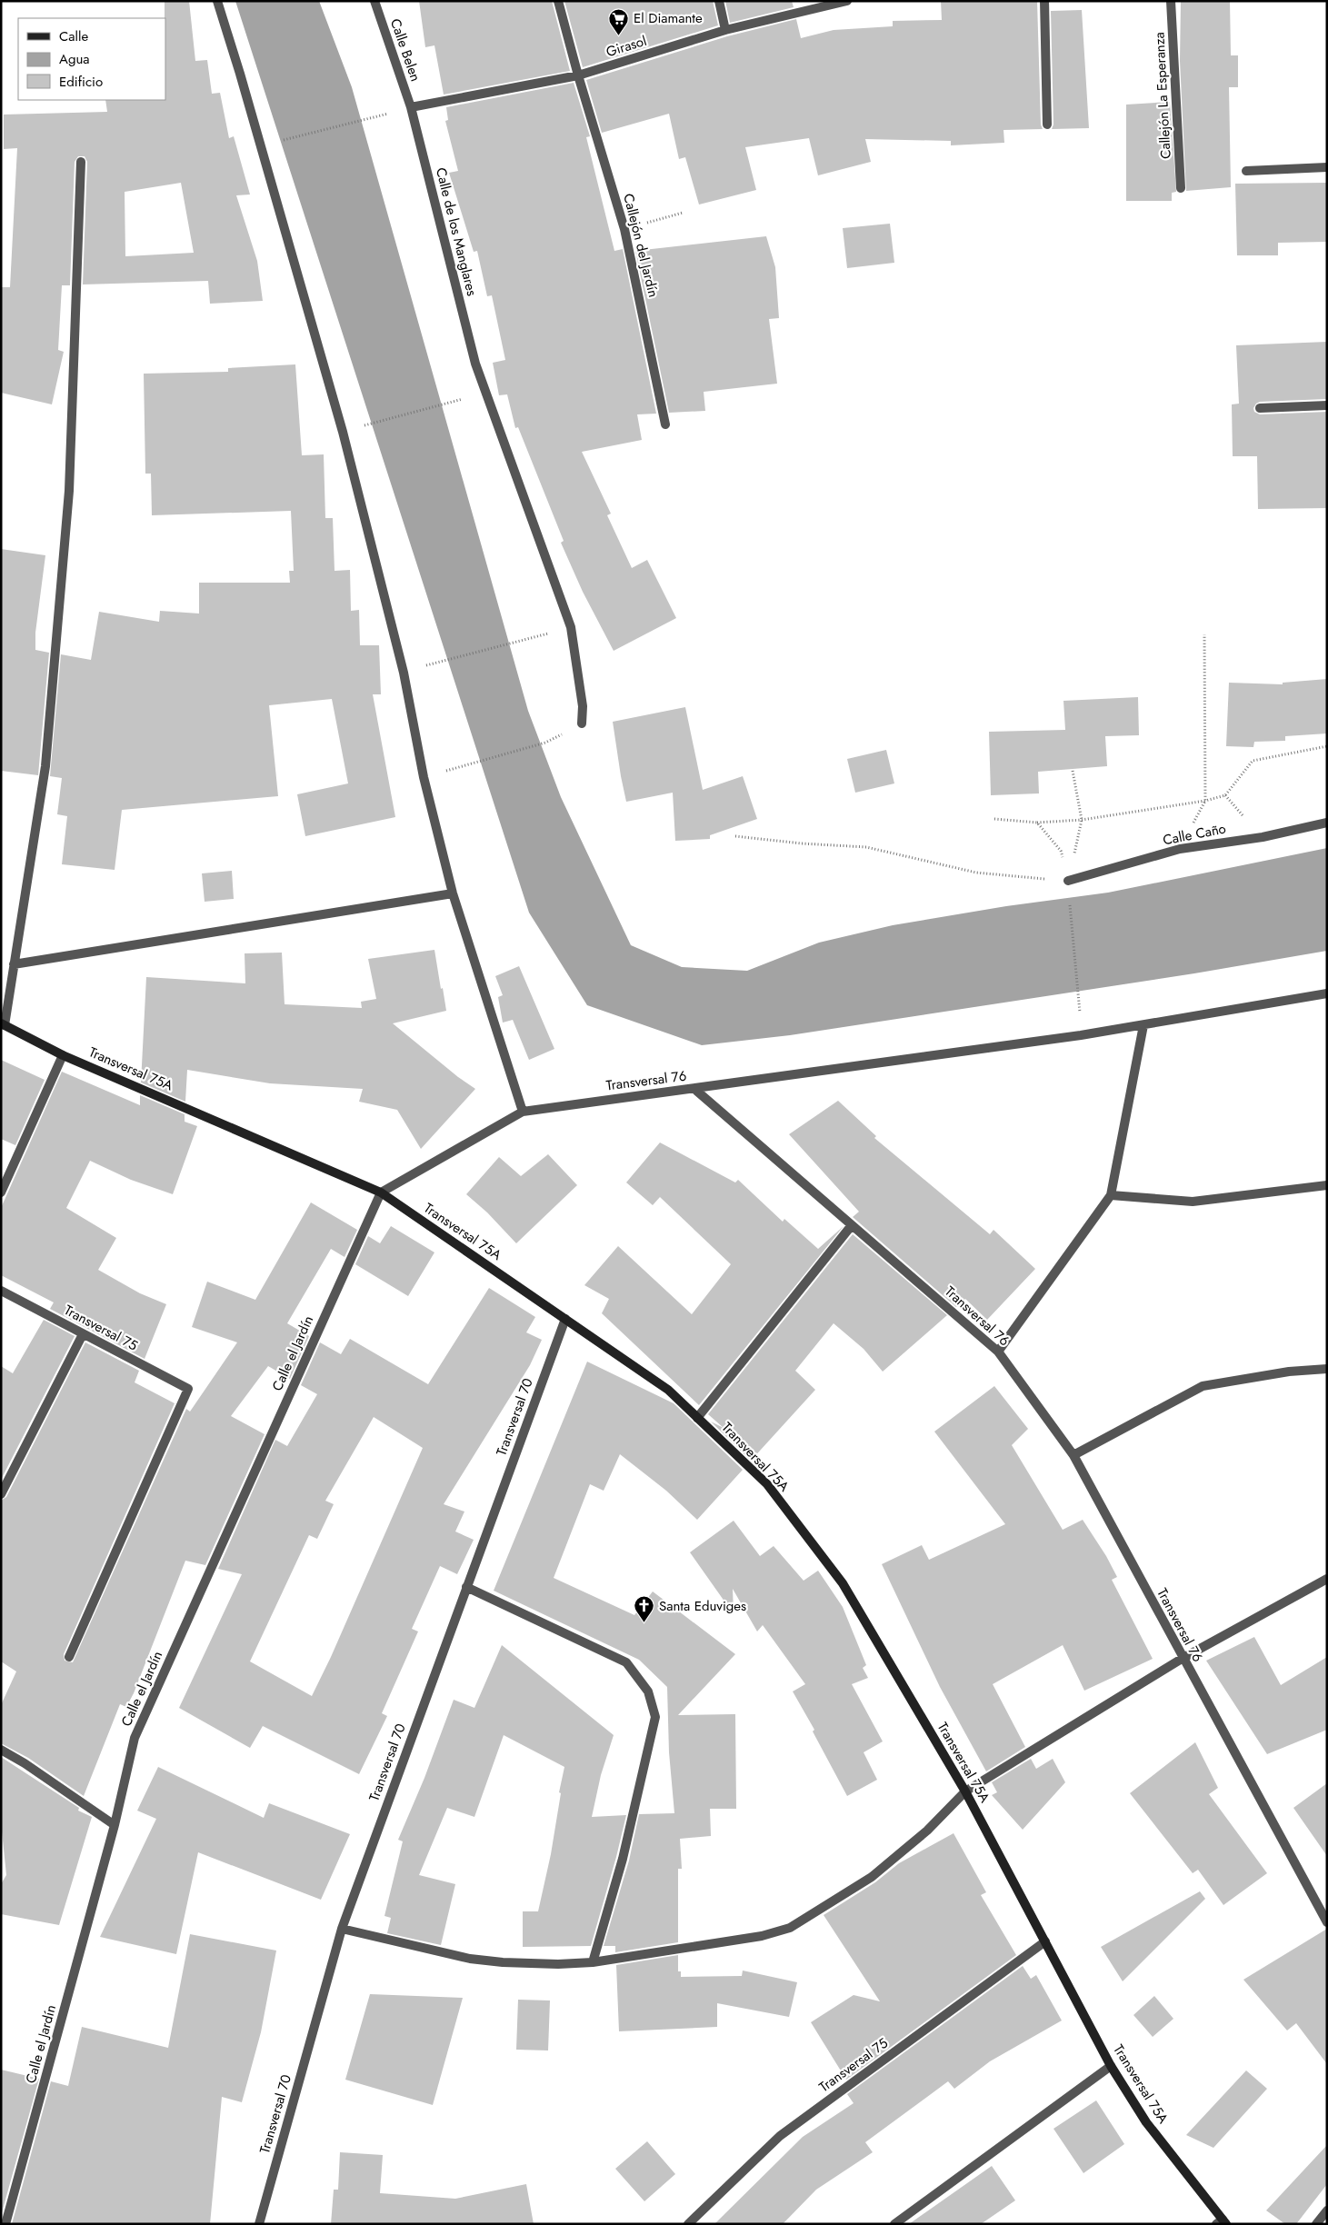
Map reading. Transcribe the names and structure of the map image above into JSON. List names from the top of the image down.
{
  "streets": {
    "street": [
      "Girasol",
      "Calle Belen",
      "Callejón La Esperanza",
      "Calle de los Manglares",
      "Callejón del Jardín",
      "Calle Caño",
      "Transversal 75A",
      "Transversal 76",
      "Transversal 75",
      "Calle el Jardín",
      "Transversal 70"
    ]
  },
  "crossings": [
    ["Girasol", "Calle Belen"],
    ["Girasol", "Calle de los Manglares"],
    ["Girasol", "Callejón del Jardín"],
    ["Calle Belen", "Calle de los Manglares"],
    ["Transversal 75A", "Transversal 76"],
    ["Transversal 75A", "Transversal 75"],
    ["Transversal 75A", "Calle el Jardín"],
    ["Transversal 75A", "Transversal 70"],
    ["Transversal 76", "Calle el Jardín"]
  ],
  "places": {
    "supermarket": ["El Diamante"],
    "church": ["Santa Eduviges"]
  },
  "legend": ["Calle", "Agua", "Edificio"]
}
